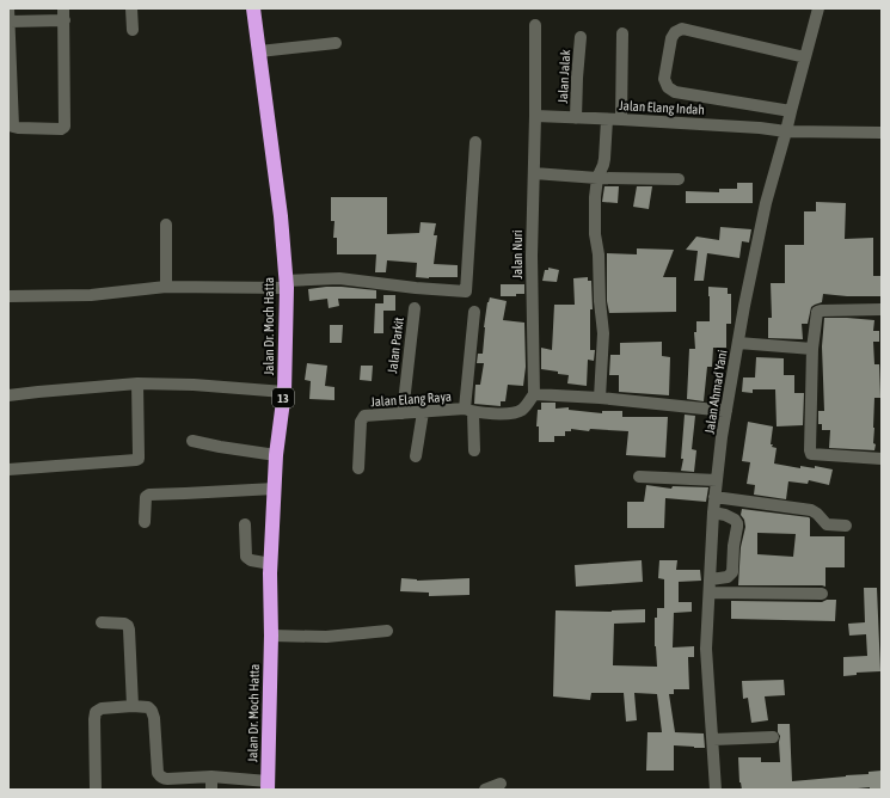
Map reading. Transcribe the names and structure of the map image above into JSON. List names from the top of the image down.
{
  "streets": {
    "highway": ["Jalan Dr. Moch Hatta", "13"],
    "street": [
      "Jalan Jalak",
      "Jalan Elang Indah",
      "Jalan Nuri",
      "Jalan Parkit",
      "Jalan Ahmad Yani",
      "Jalan Elang Raya"
    ]
  },
  "crossings": [
    ["Jalan Jalak", "Jalan Elang Indah"],
    ["Jalan Elang Indah", "Jalan Nuri"],
    ["Jalan Elang Indah", "Jalan Ahmad Yani"],
    ["Jalan Nuri", "Jalan Elang Raya"],
    ["Jalan Parkit", "Jalan Elang Raya"]
  ]
}
